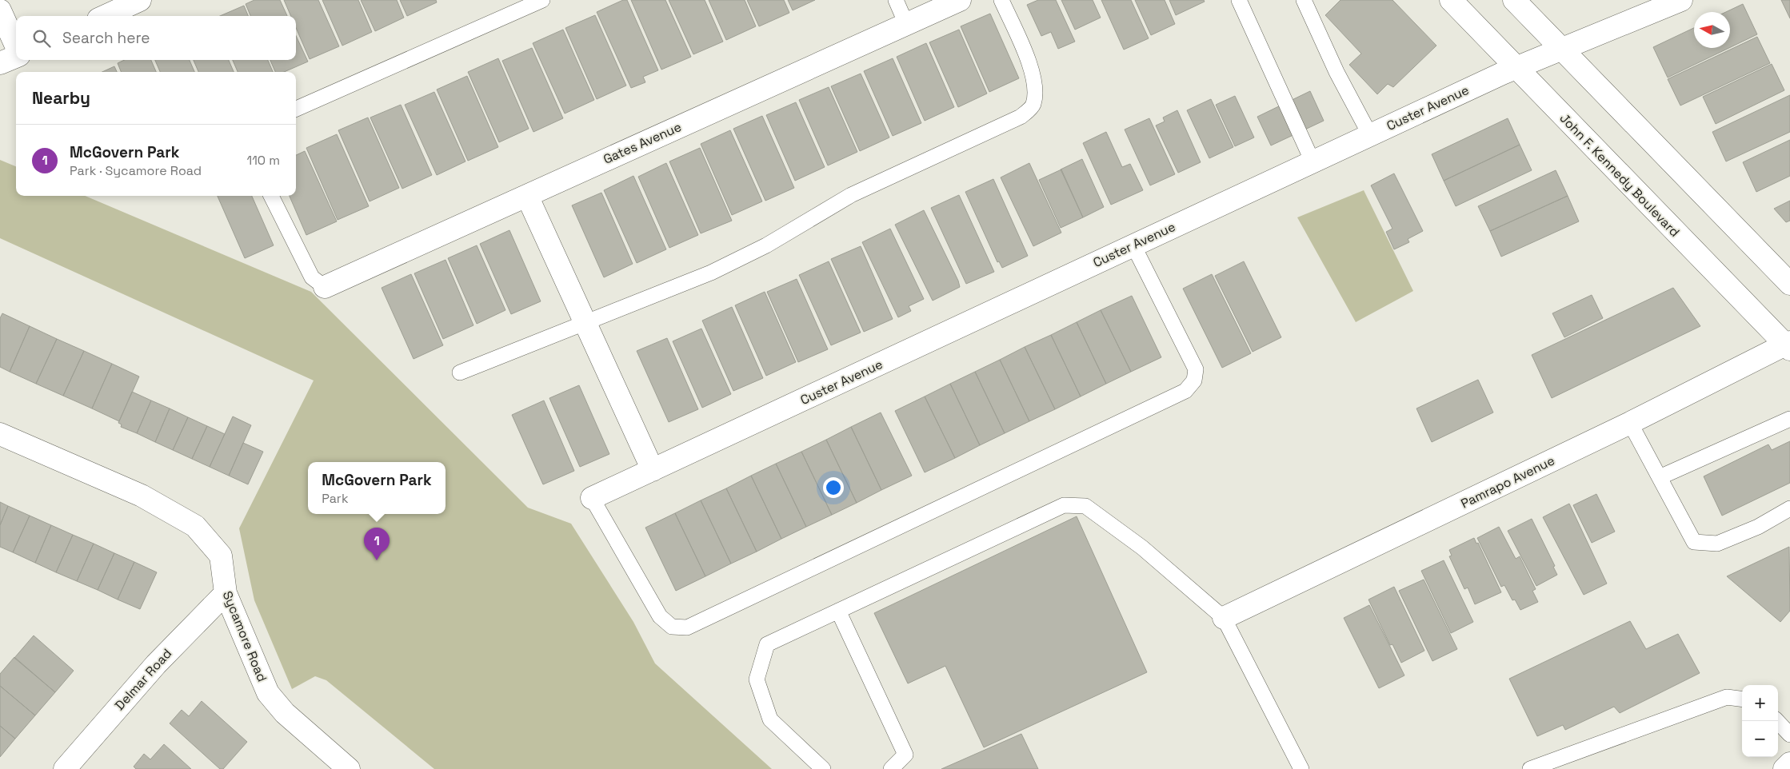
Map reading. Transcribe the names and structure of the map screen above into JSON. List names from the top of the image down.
{
  "streets": {
    "street": [
      "Custer Avenue",
      "Gates Avenue",
      "John F. Kennedy Boulevard",
      "Pamrapo Avenue",
      "Sycamore Road",
      "Delmar Road"
    ]
  },
  "crossings": [
    ["Custer Avenue", "John F. Kennedy Boulevard"],
    ["John F. Kennedy Boulevard", "Pamrapo Avenue"],
    ["Sycamore Road", "Delmar Road"]
  ],
  "north": "left",
  "page": {
    "search": "Search here",
    "heading": "Nearby",
    "list": [
      {
        "mark": "1",
        "name": "McGovern Park",
        "note": "Park · Sycamore Road",
        "value": "110 m"
      }
    ],
    "popup": ["McGovern Park", "Park"],
    "pins": "1",
    "map_buttons": ["+", "−"]
  }
}
